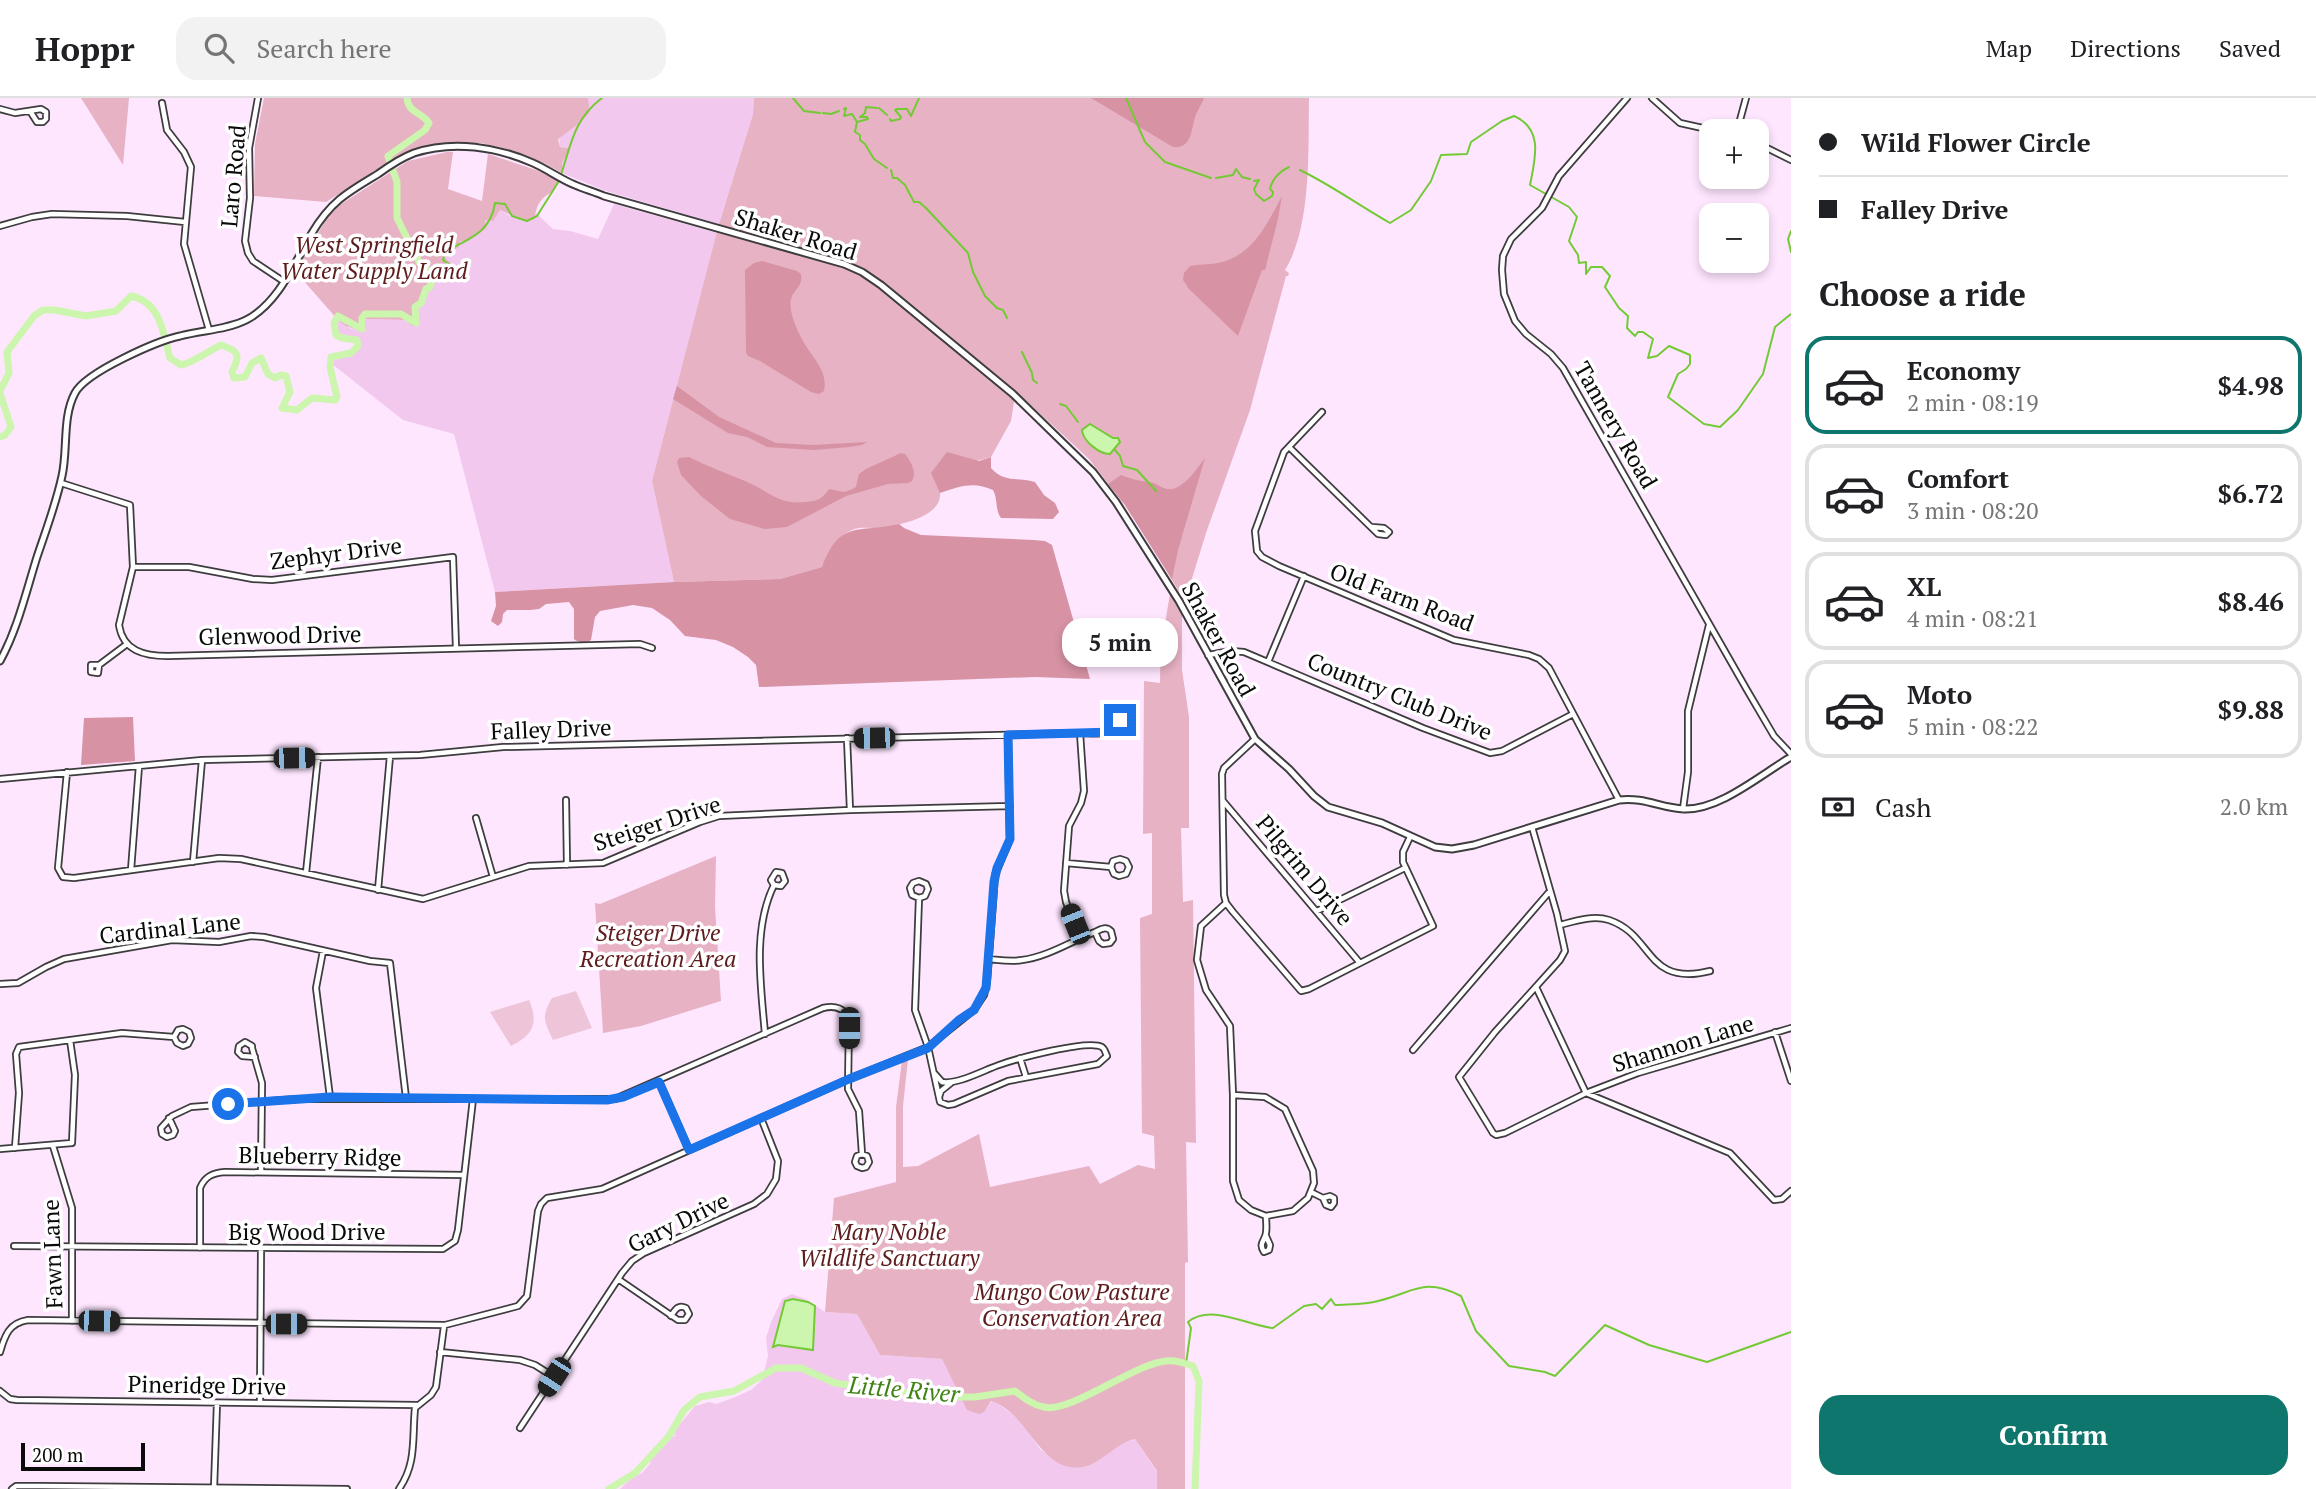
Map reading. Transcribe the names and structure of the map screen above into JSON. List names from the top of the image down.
{
  "streets": {
    "street": [
      "Laro Road",
      "Shaker Road",
      "Tannery Road",
      "Zephyr Drive",
      "Old Farm Road",
      "Glenwood Drive",
      "Country Club Drive",
      "Falley Drive",
      "Steiger Drive",
      "Pilgrim Drive",
      "Cardinal Lane",
      "Shannon Lane",
      "Blueberry Ridge",
      "Gary Drive",
      "Big Wood Drive",
      "Fawn Lane",
      "Pineridge Drive"
    ]
  },
  "crossings": [
    ["Laro Road", "Shaker Road"],
    ["Shaker Road", "Tannery Road"],
    ["Shaker Road", "Old Farm Road"],
    ["Shaker Road", "Country Club Drive"],
    ["Zephyr Drive", "Glenwood Drive"],
    ["Old Farm Road", "Country Club Drive"],
    ["Falley Drive", "Steiger Drive"],
    ["Blueberry Ridge", "Big Wood Drive"],
    ["Big Wood Drive", "Fawn Lane"]
  ],
  "water": ["Little River"],
  "parks": [
    "West Springfield Water Supply Land",
    "Steiger Drive Recreation Area",
    "Mary Noble Wildlife Sanctuary",
    "Mungo Cow Pasture Conservation Area"
  ],
  "scale_bar": "200 m",
  "page": {
    "header": "Hoppr",
    "search": "Search here",
    "nav": ["Map", "Directions", "Saved"],
    "banner": ["Wild Flower Circle", "Falley Drive"],
    "map_buttons": ["+", "−"],
    "heading": "Choose a ride",
    "list": [
      {
        "name": "Economy",
        "note": "2 min · 08:19",
        "value": "$4.98"
      },
      {
        "name": "Comfort",
        "note": "3 min · 08:20",
        "value": "$6.72"
      },
      {
        "name": "XL",
        "note": "4 min · 08:21",
        "value": "$8.46"
      },
      {
        "name": "Moto",
        "note": "5 min · 08:22",
        "value": "$9.88"
      }
    ],
    "bubble": "5 min",
    "pay": ["Cash", "2.0 km"],
    "buttons": "Confirm",
    "scale": "200 m"
  }
}
